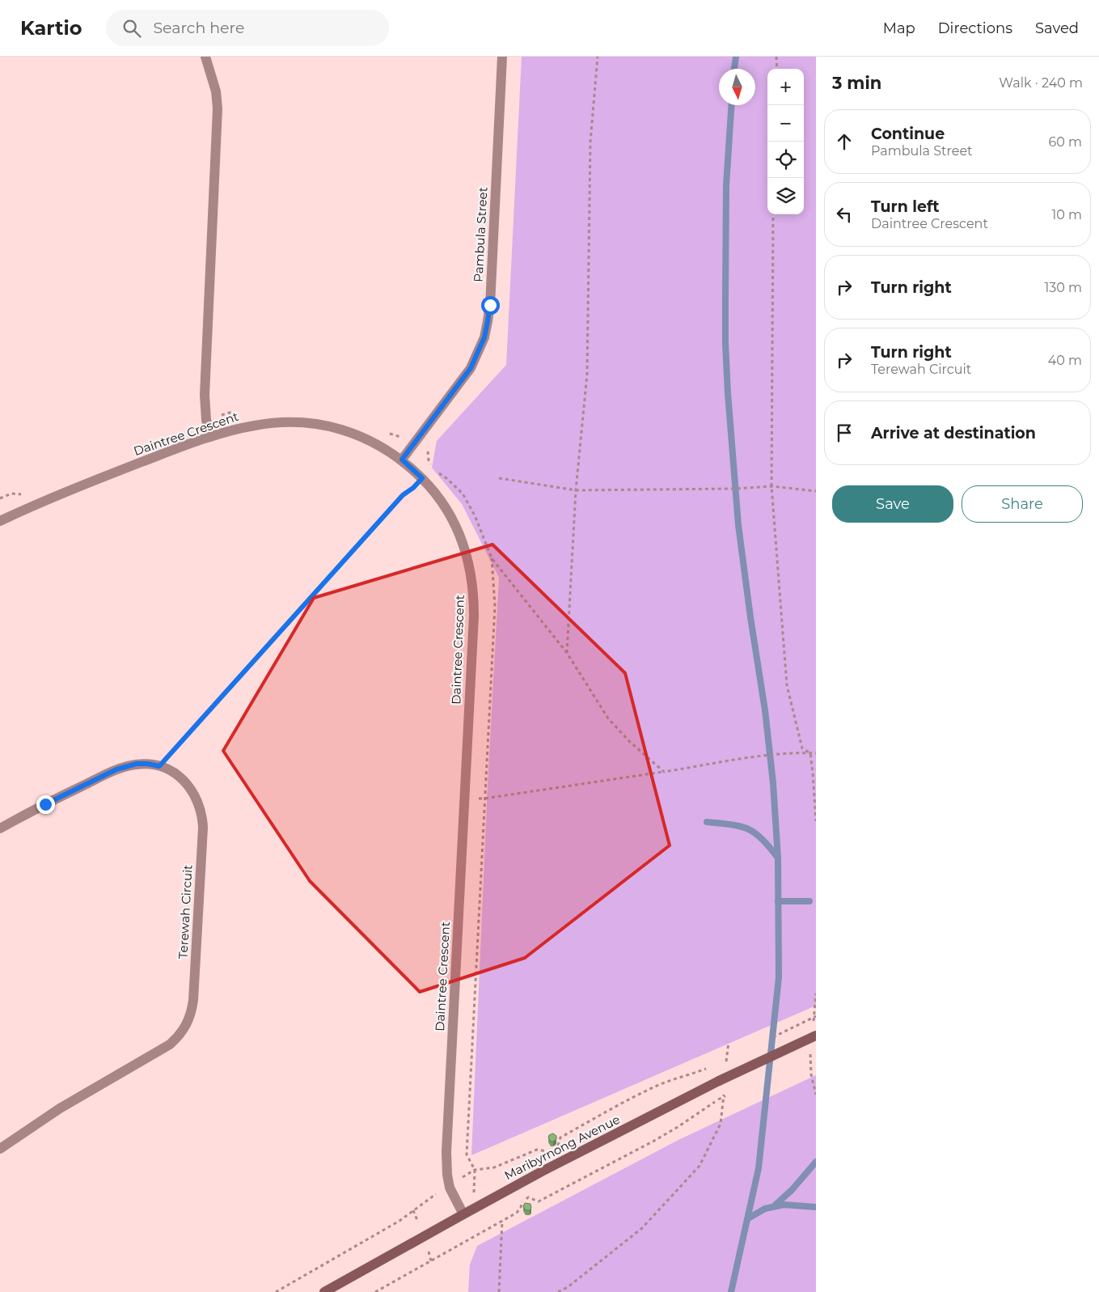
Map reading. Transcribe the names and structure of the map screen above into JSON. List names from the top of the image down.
{
  "streets": {
    "street": [
      "Pambula Street",
      "Daintree Crescent",
      "Terewah Circuit",
      "Maribyrnong Avenue"
    ]
  },
  "crossings": [
    ["Pambula Street", "Daintree Crescent"],
    ["Daintree Crescent", "Maribyrnong Avenue"]
  ],
  "north": "bottom",
  "page": {
    "header": "Kartio",
    "search": "Search here",
    "nav": ["Map", "Directions", "Saved"],
    "heading": ["3 min", "Walk · 240 m"],
    "map_buttons": ["+", "−"],
    "list": [
      ["Continue", "Pambula Street", "60 m"],
      ["Turn left", "Daintree Crescent", "10 m"],
      ["Turn right", "130 m"],
      ["Turn right", "Terewah Circuit", "40 m"],
      "Arrive at destination"
    ],
    "buttons": ["Save", "Share"]
  }
}
